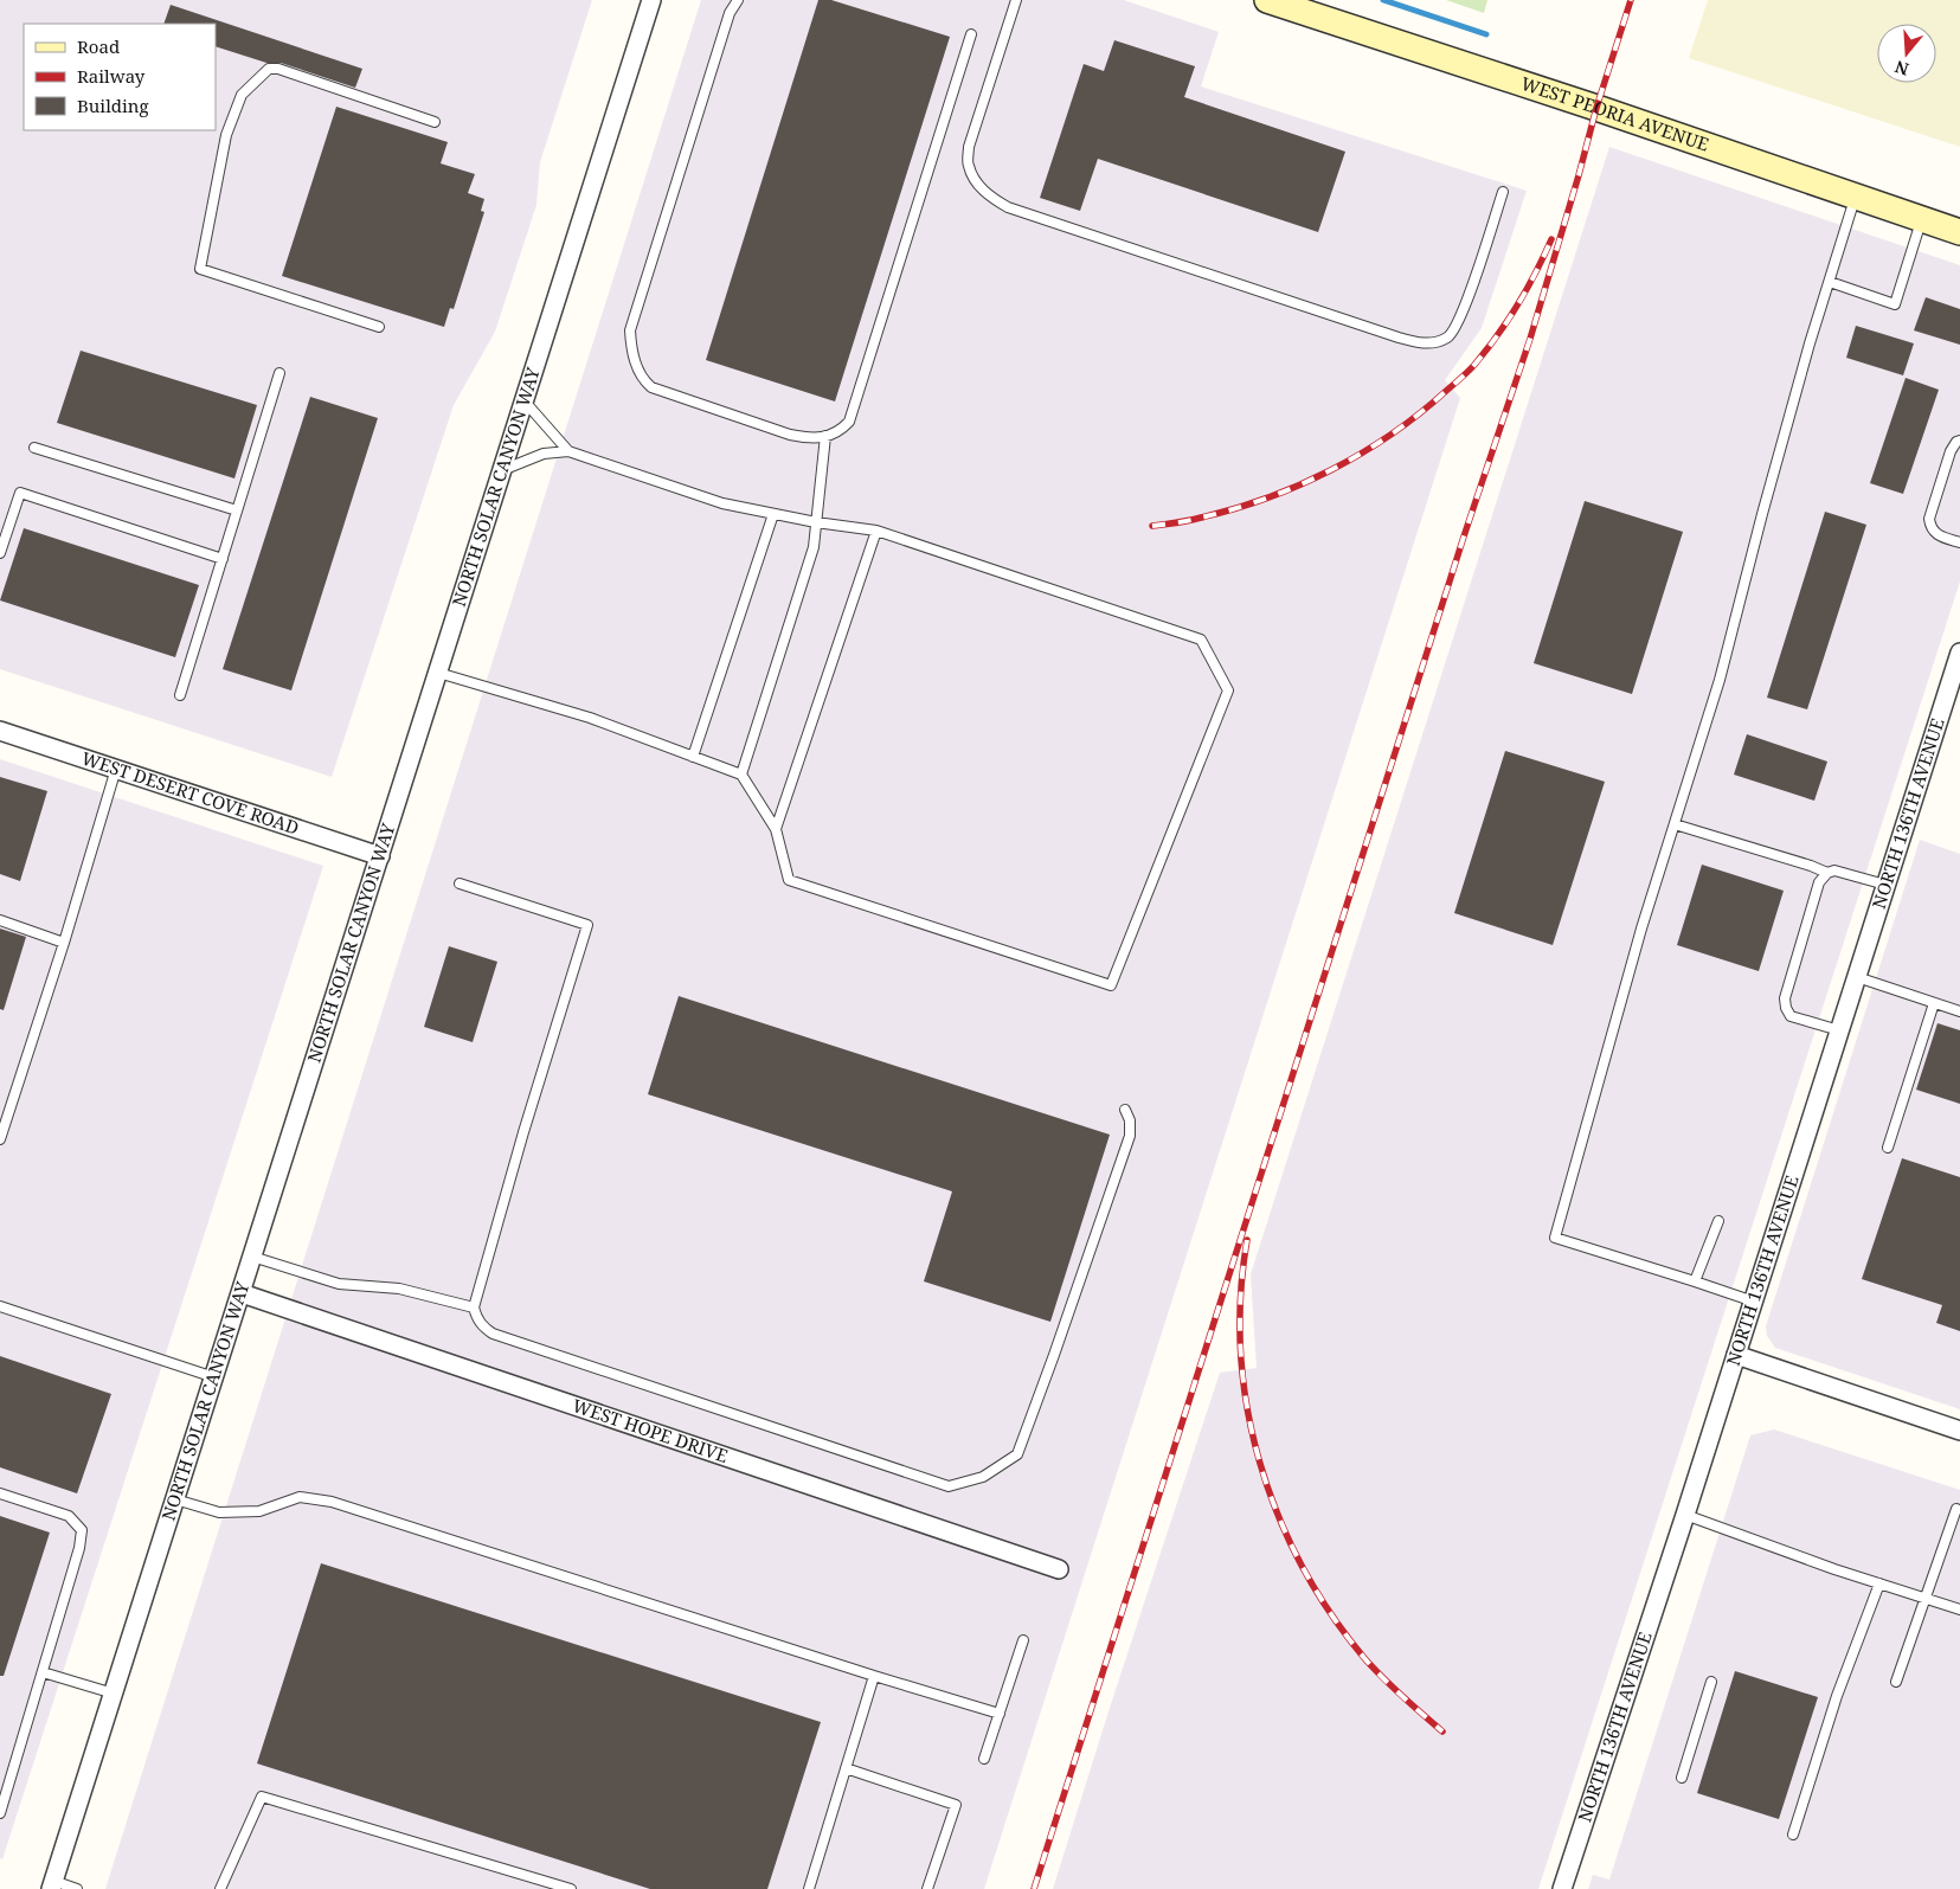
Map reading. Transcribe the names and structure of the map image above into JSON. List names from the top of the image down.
{
  "streets": {
    "main road": ["WEST PEORIA AVENUE"],
    "street": [
      "NORTH SOLAR CANYON WAY",
      "WEST DESERT COVE ROAD",
      "NORTH 136TH AVENUE",
      "WEST HOPE DRIVE"
    ]
  },
  "crossings": [
    ["NORTH SOLAR CANYON WAY", "WEST DESERT COVE ROAD"],
    ["NORTH SOLAR CANYON WAY", "WEST HOPE DRIVE"]
  ],
  "legend": ["Road", "Railway", "Building"],
  "north": "bottom"
}
